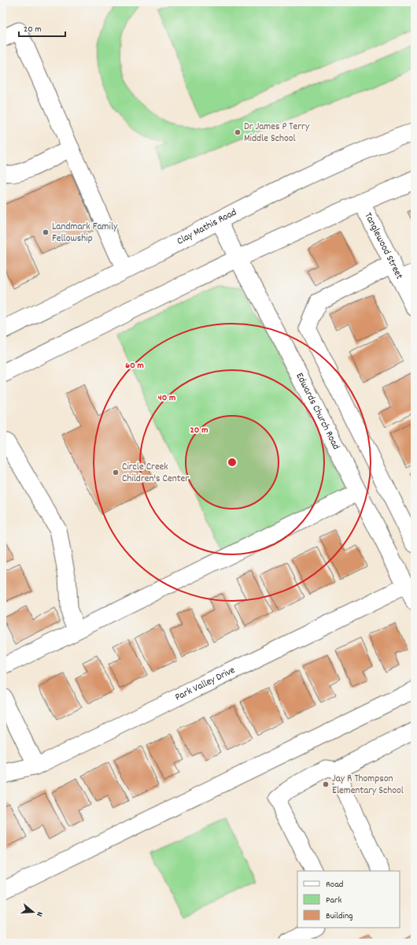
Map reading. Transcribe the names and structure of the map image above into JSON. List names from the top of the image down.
{
  "streets": {
    "main road": ["Clay Mathis Road"],
    "street": ["Tanglewood Street", "Edwards Church Road", "Park Valley Drive"]
  },
  "crossings": [
    ["Clay Mathis Road", "Edwards Church Road"],
    ["Edwards Church Road", "Park Valley Drive"]
  ],
  "places": [
    "Dr James P Terry Middle School",
    "Landmark Family Fellowship",
    "Circle Creek Children's Center",
    "Jay R Thompson Elementary School"
  ],
  "legend": ["Road", "Park", "Building"],
  "scale_bar": "20 m",
  "north": "right",
  "rings": ["60 m", "40 m", "20 m"]
}
